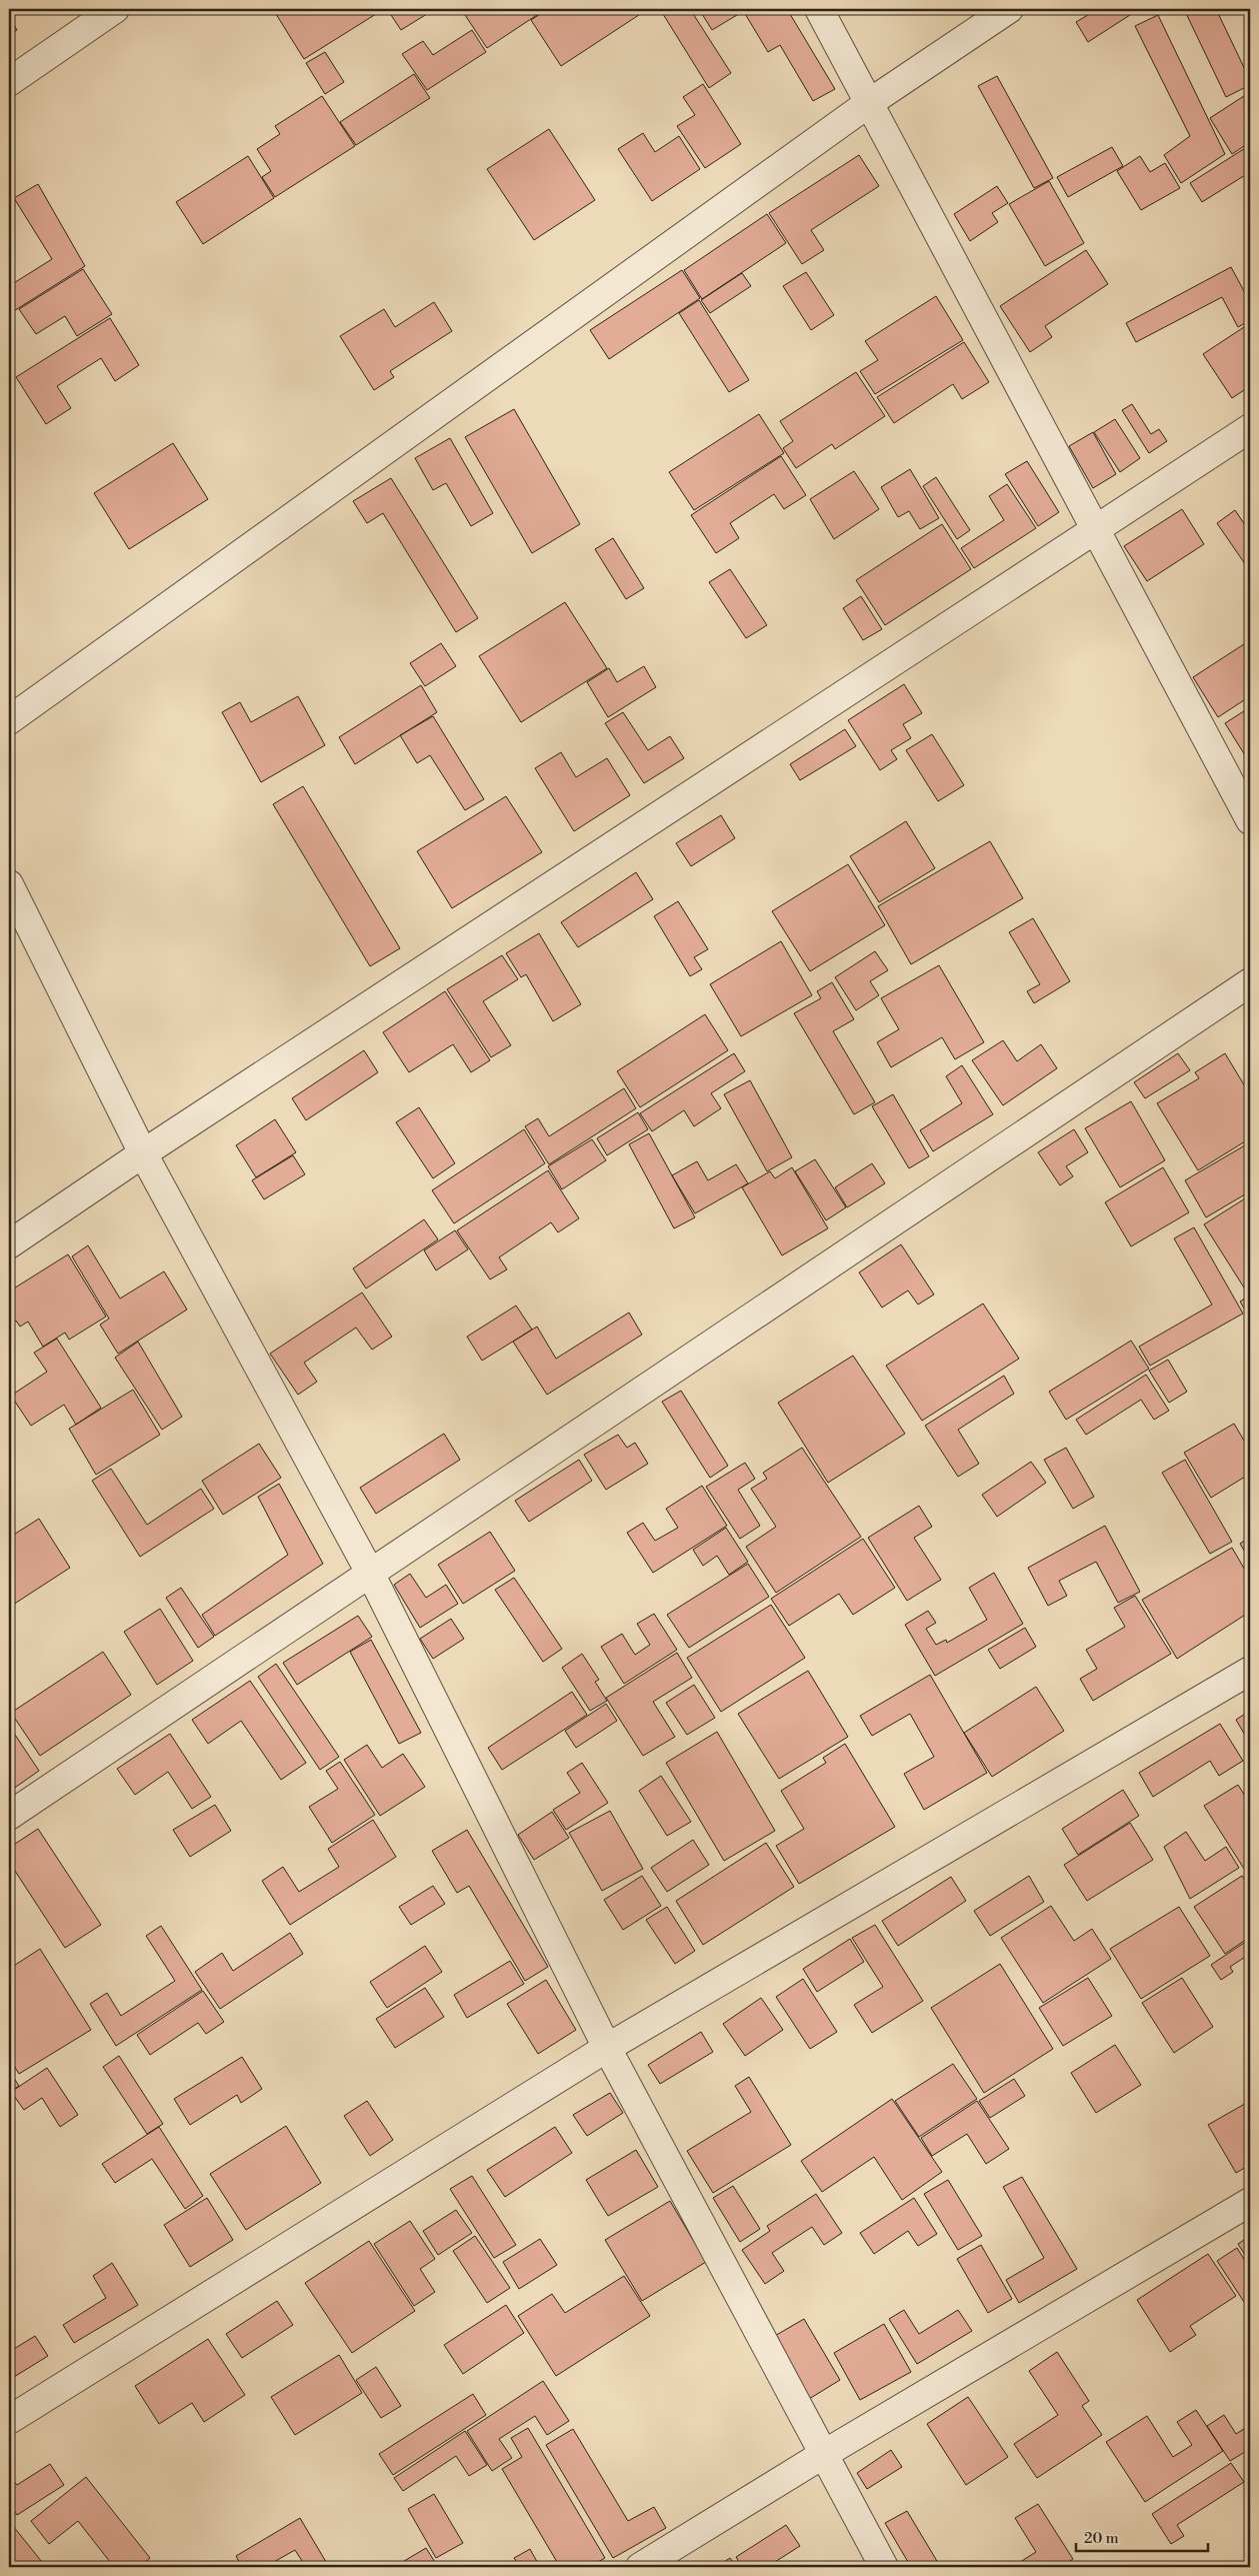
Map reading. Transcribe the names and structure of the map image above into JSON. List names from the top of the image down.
{
  "scale_bar": "20 m"
}
